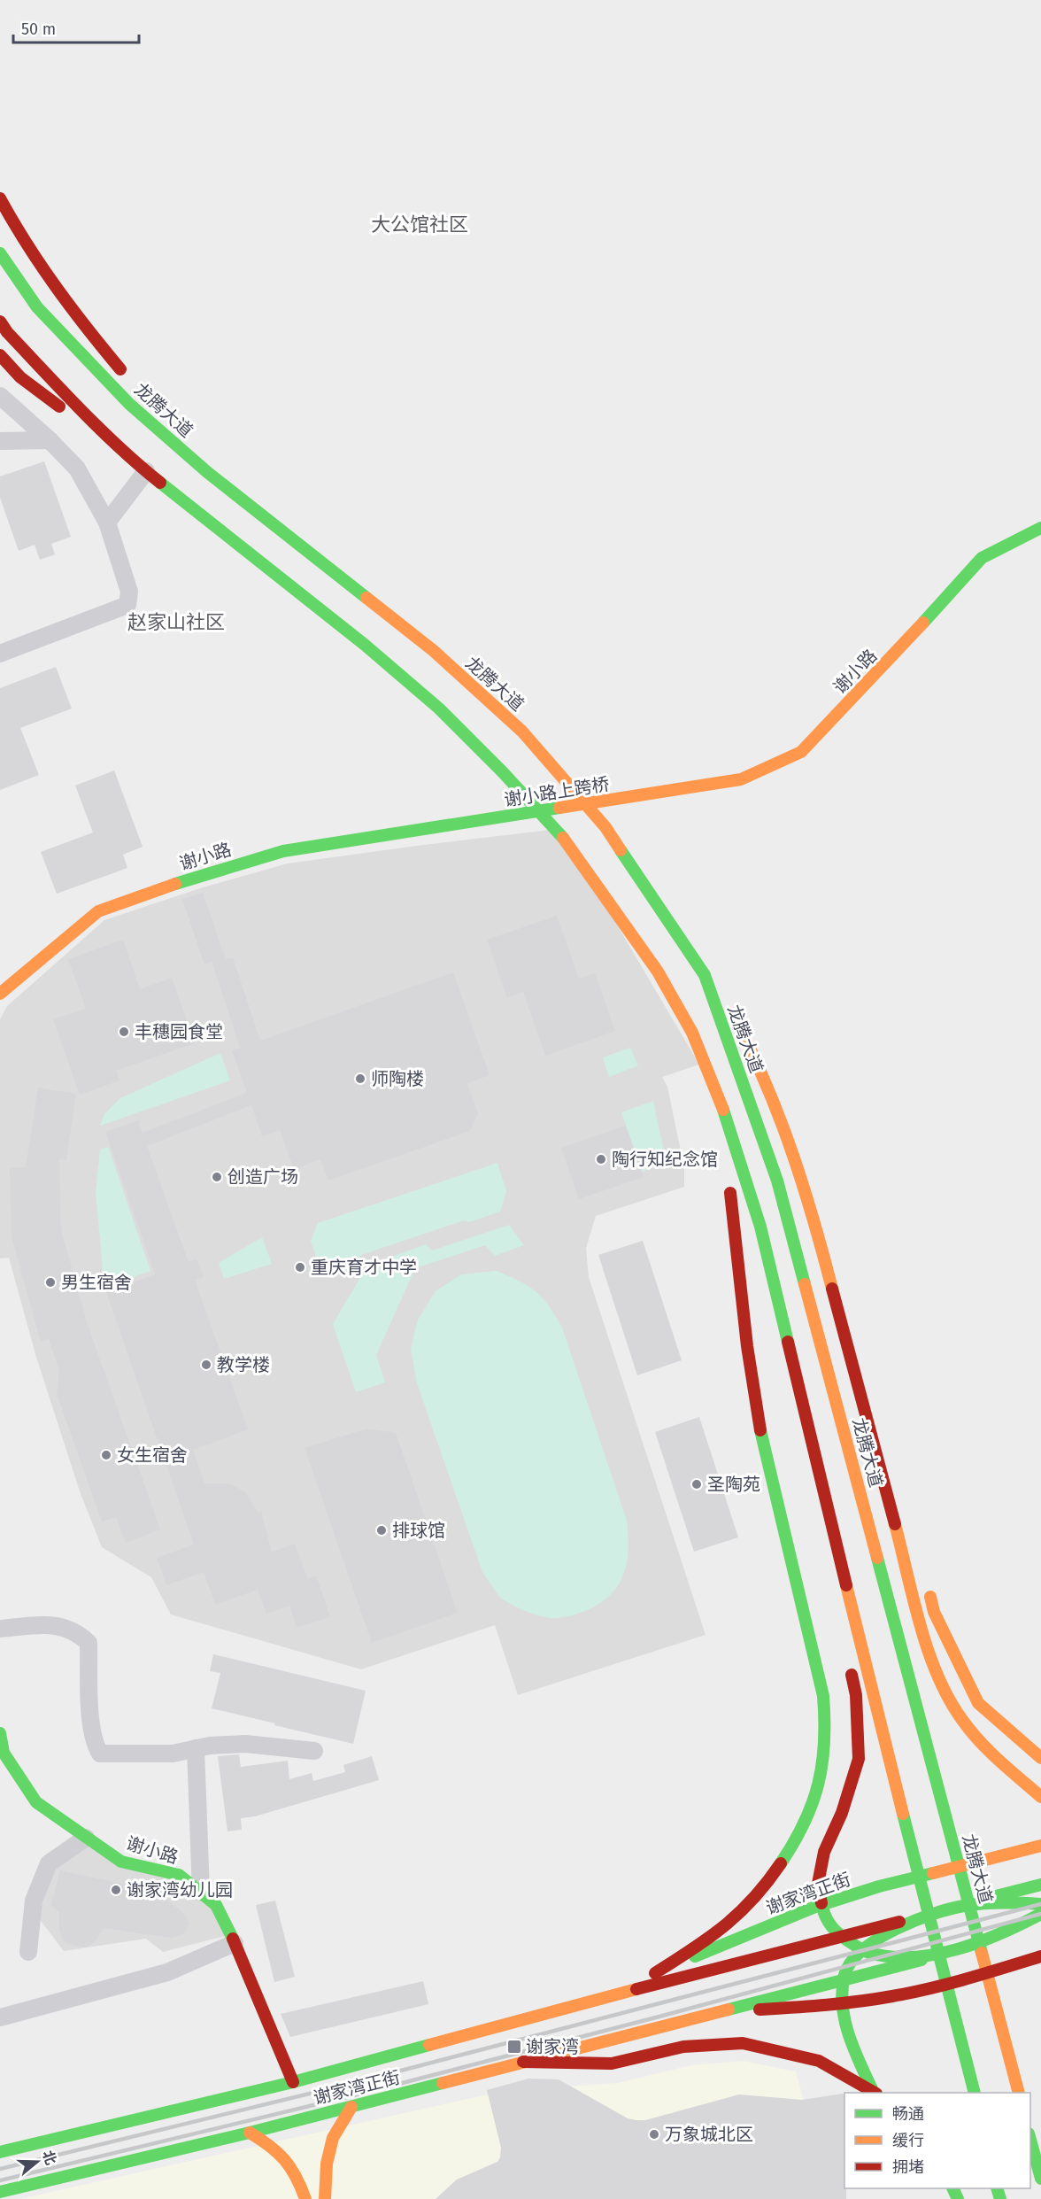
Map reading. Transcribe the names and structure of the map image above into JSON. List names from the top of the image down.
{
  "streets": {
    "main road": [
      "龙腾大道",
      "谢小路",
      "谢小路上跨桥",
      "谢家湾正街"
    ]
  },
  "crossings": [
    ["谢小路", "谢小路上跨桥"],
    ["谢小路", "谢家湾正街"]
  ],
  "districts": ["大公馆社区", "赵家山社区"],
  "places": {
    "other": [
      "丰穗园食堂",
      "师陶楼",
      "陶行知纪念馆",
      "创造广场",
      "重庆育才中学",
      "男生宿舍",
      "教学楼",
      "女生宿舍",
      "圣陶苑",
      "排球馆",
      "谢家湾幼儿园",
      "万象城北区"
    ],
    "transit": ["谢家湾"]
  },
  "legend": ["畅通", "缓行", "拥堵"],
  "scale_bar": "50 m",
  "north": "right"
}
